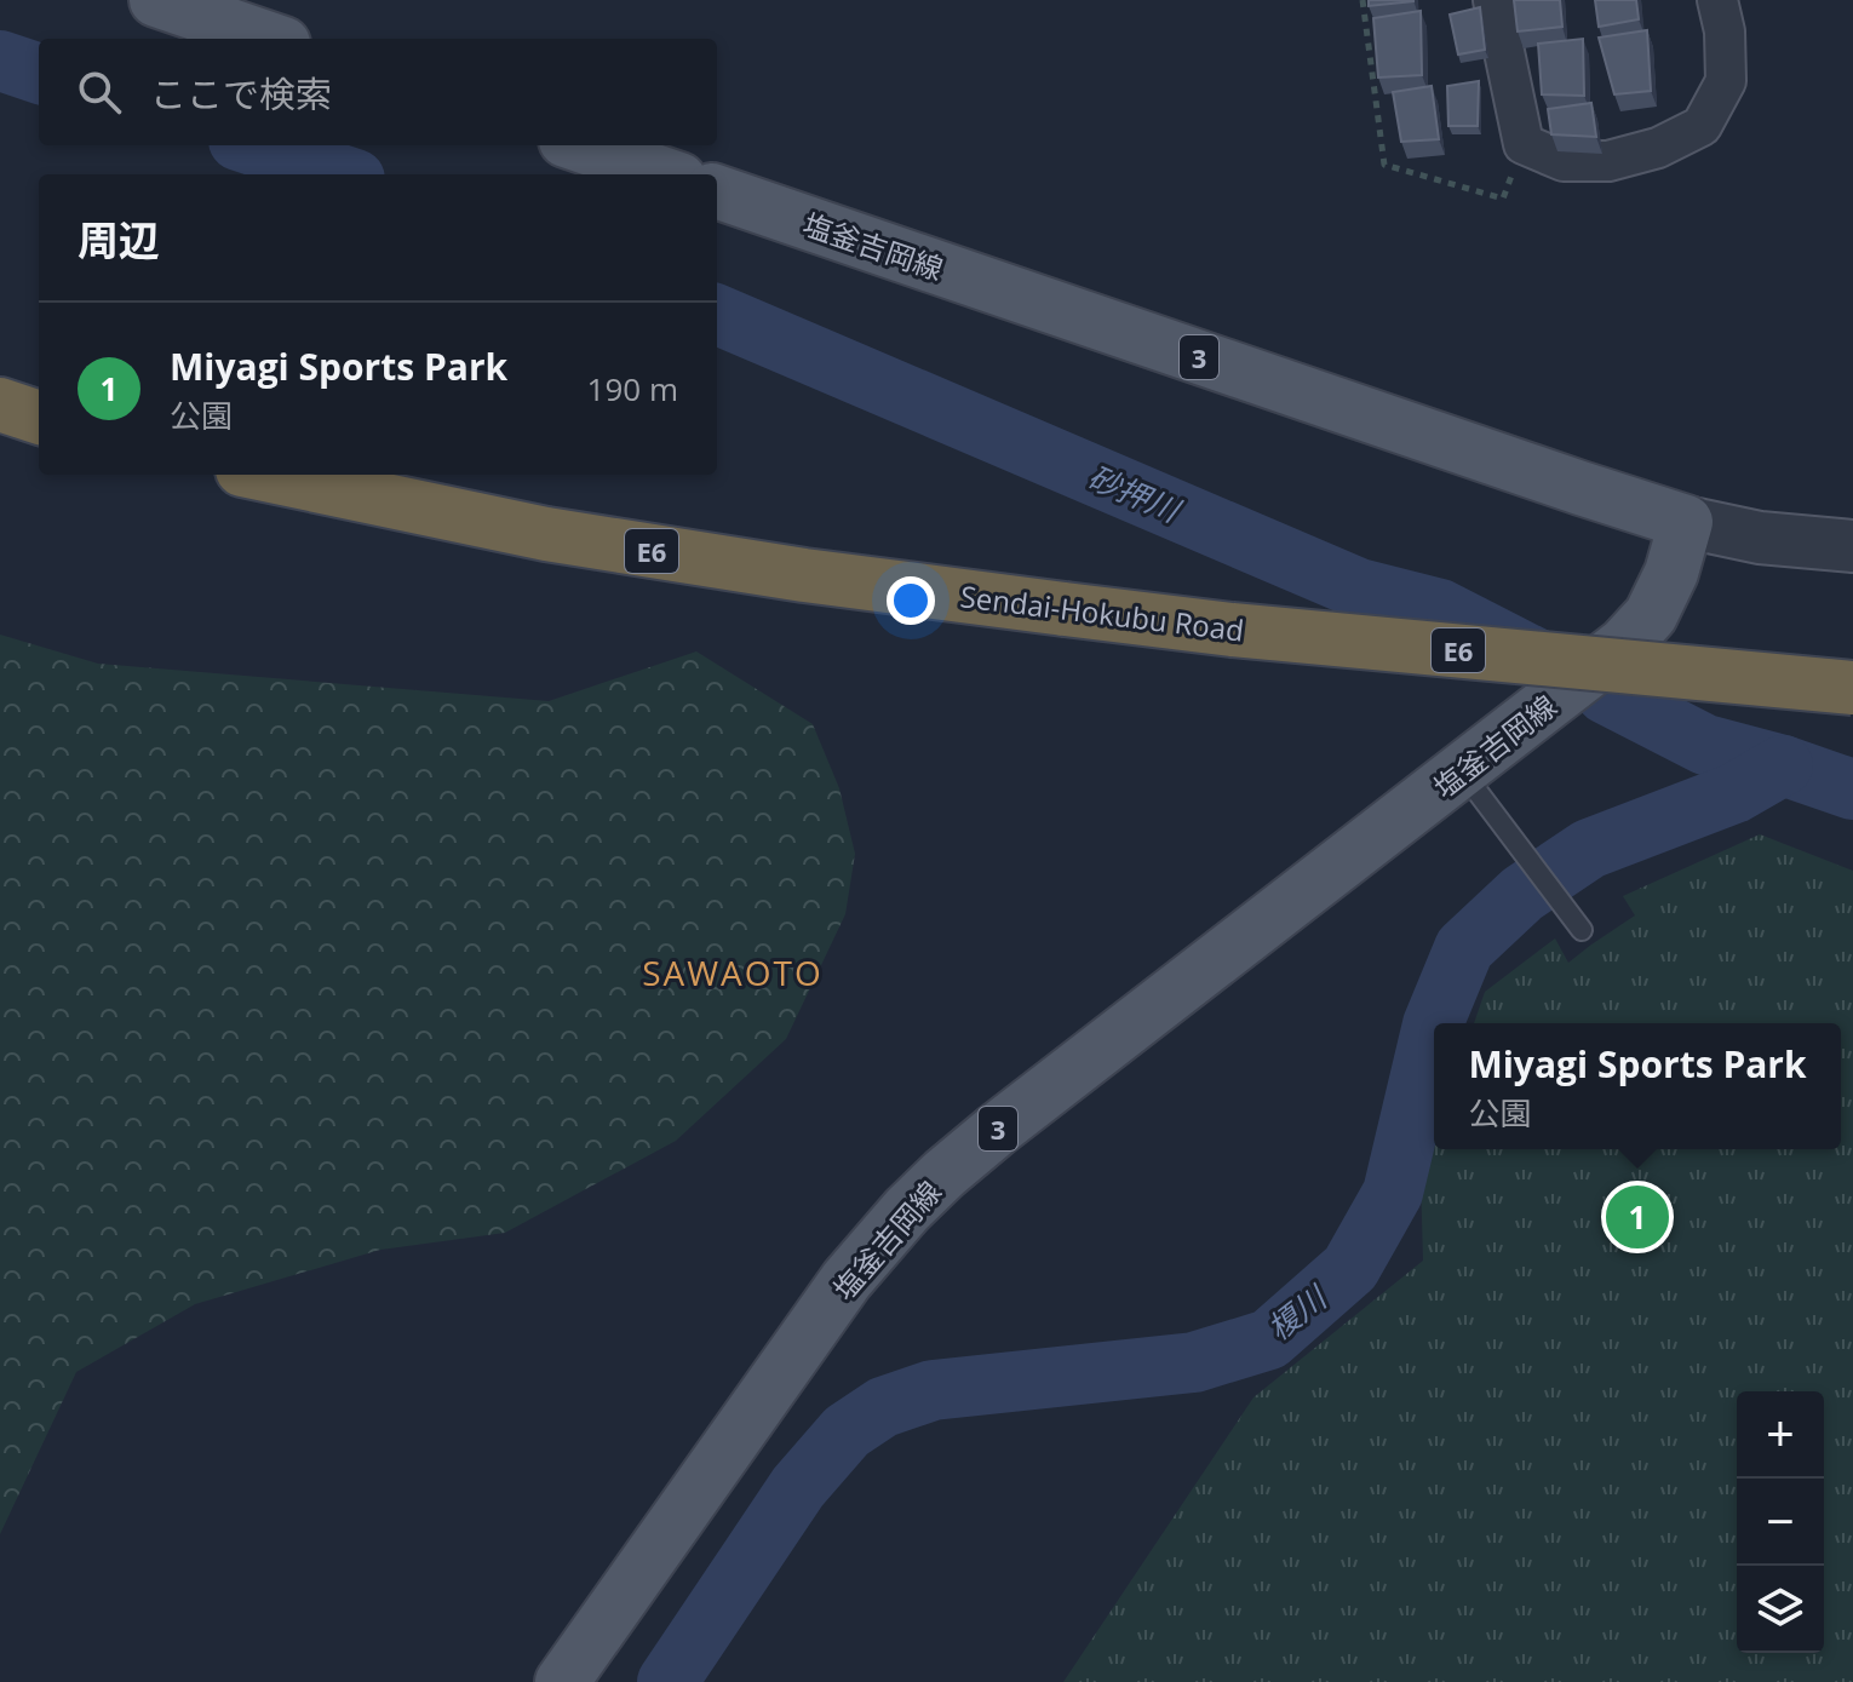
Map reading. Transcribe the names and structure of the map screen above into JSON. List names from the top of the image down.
{
  "streets": {
    "highway": ["E6", "Sendai-Hokubu Road"],
    "main road": ["塩釜吉岡線", "3"]
  },
  "districts": ["SAWAOTO"],
  "water": ["砂押川", "榎川"],
  "page": {
    "search": "ここで検索",
    "heading": "周辺",
    "list": [
      {
        "mark": "1",
        "name": "Miyagi Sports Park",
        "note": "公園",
        "value": "190 m"
      }
    ],
    "popup": ["Miyagi Sports Park", "公園"],
    "pins": "1",
    "map_buttons": ["+", "−"]
  }
}
